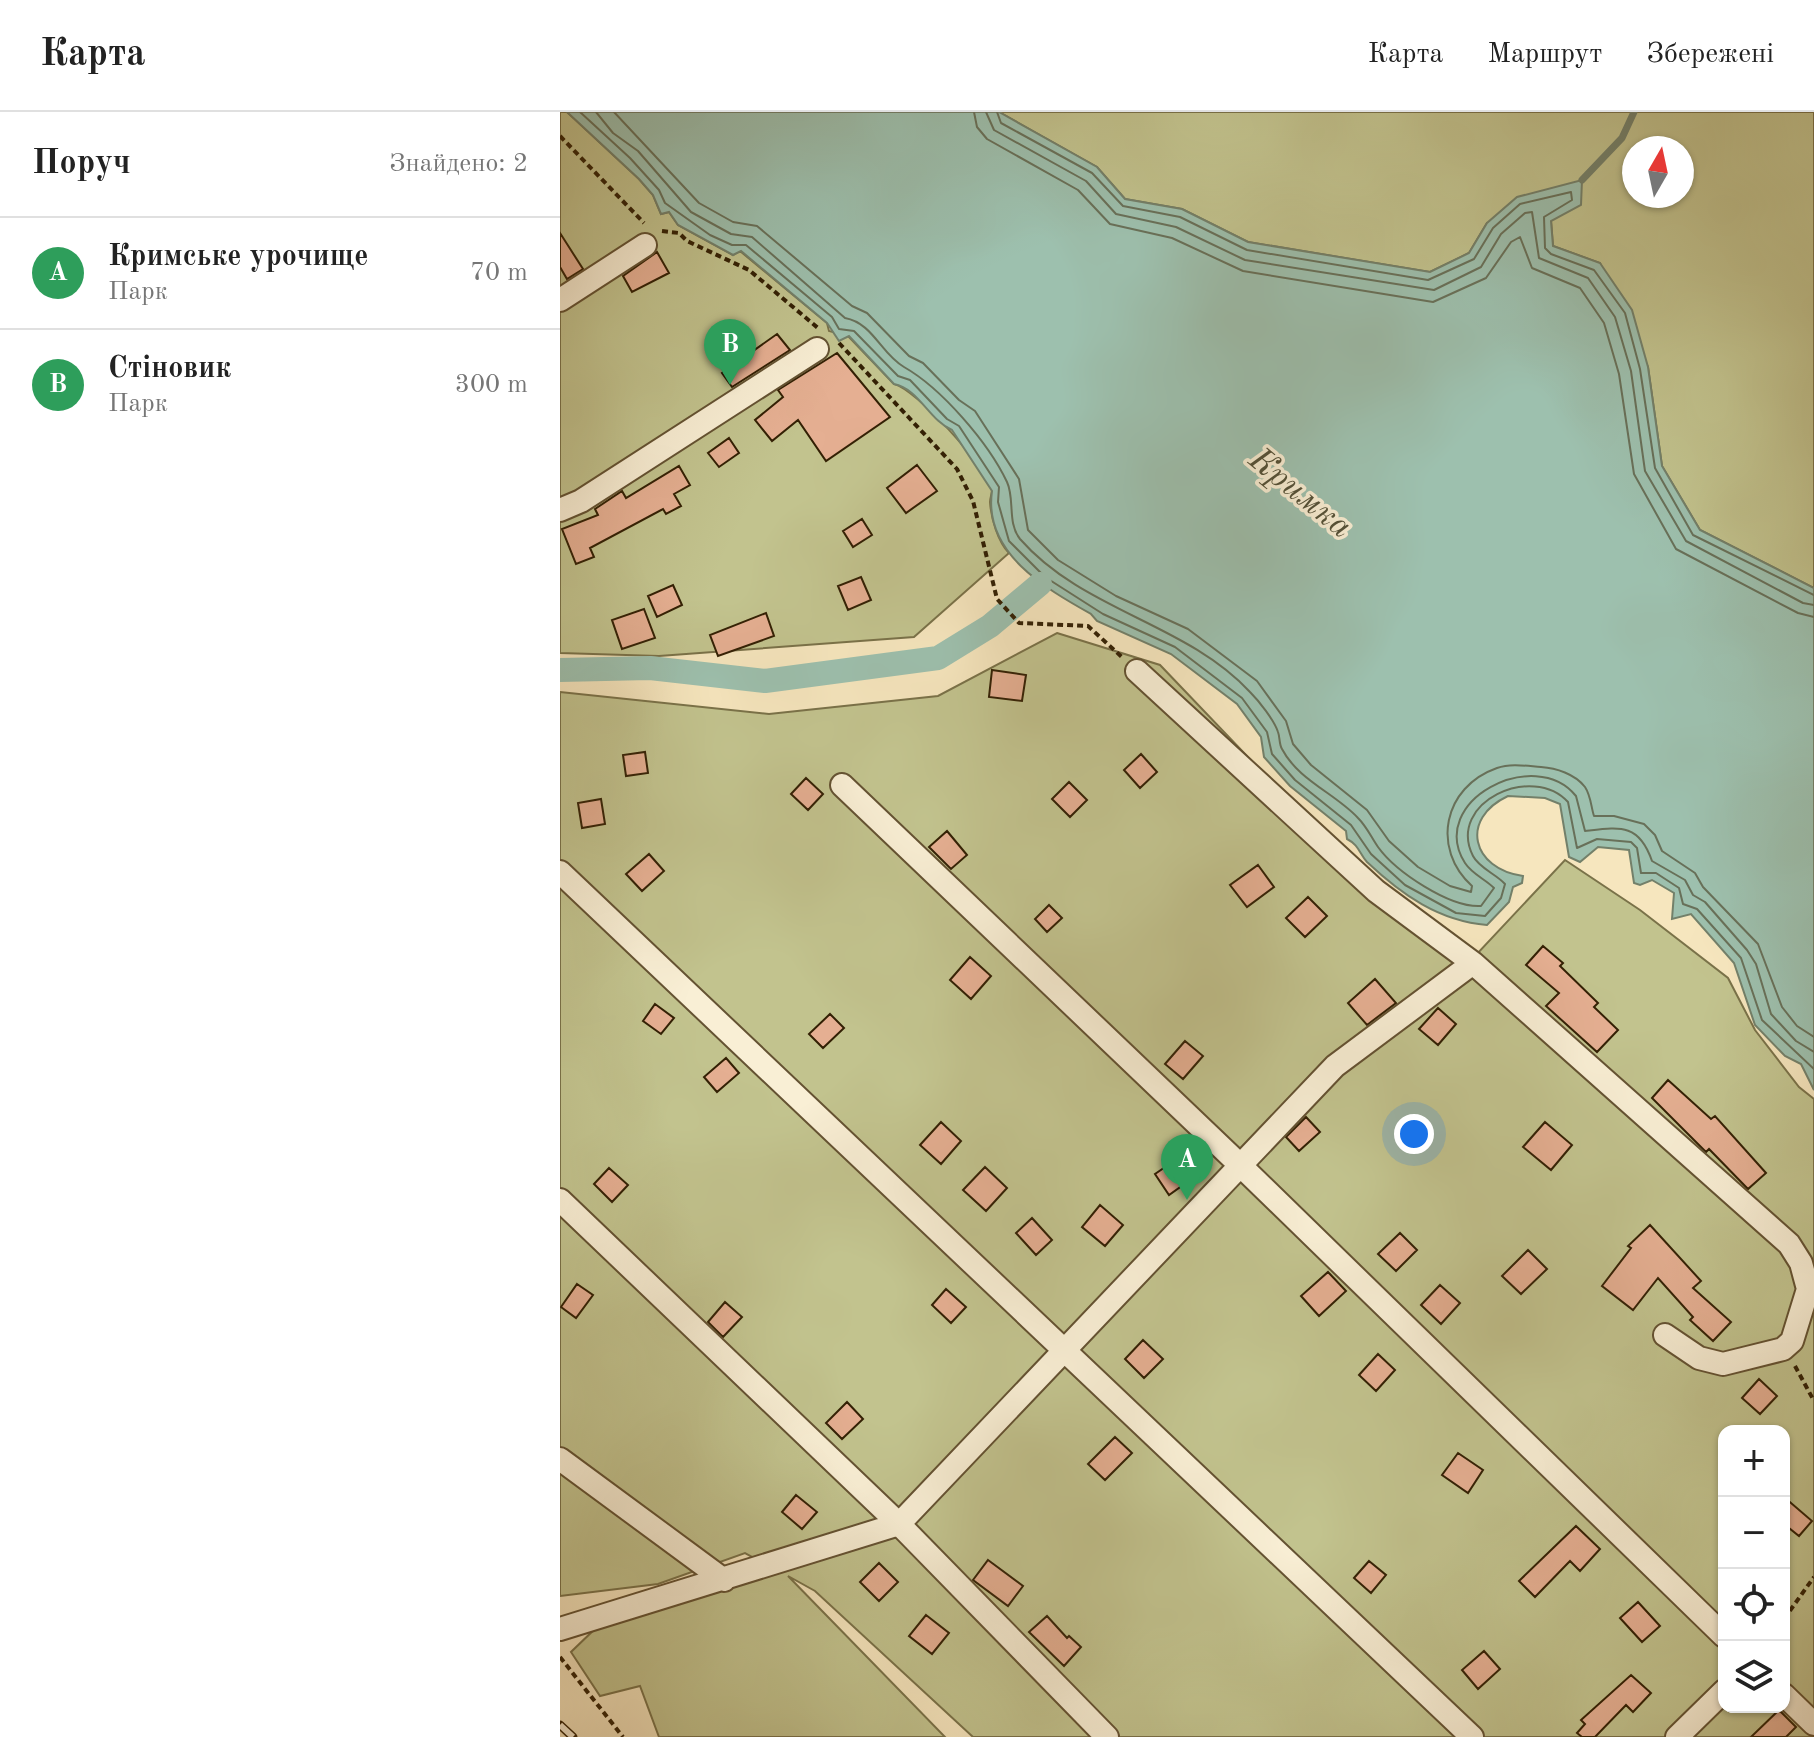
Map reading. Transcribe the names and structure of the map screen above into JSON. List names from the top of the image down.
{
  "water": ["Кримка"],
  "north": "top",
  "page": {
    "header": "Карта",
    "nav": ["Карта", "Маршрут", "Збережені"],
    "heading": ["Поруч", "Знайдено: 2"],
    "list": [
      {
        "mark": "A",
        "name": "Кримське урочище",
        "note": "Парк",
        "value": "70 m"
      },
      {
        "mark": "B",
        "name": "Стіновик",
        "note": "Парк",
        "value": "300 m"
      }
    ],
    "pins": ["B", "A"],
    "map_buttons": ["+", "−"]
  }
}
